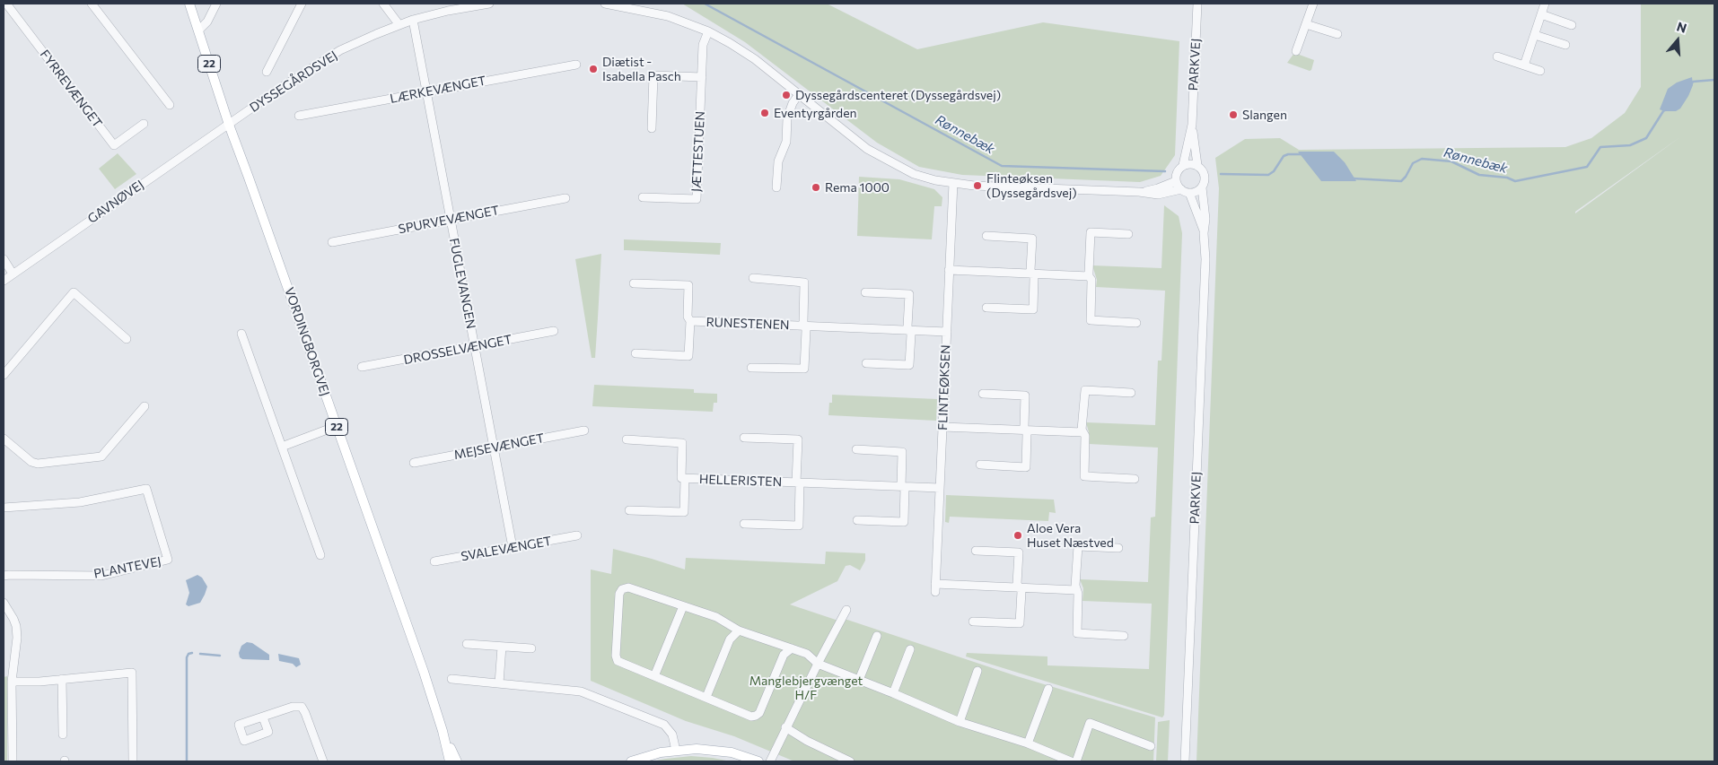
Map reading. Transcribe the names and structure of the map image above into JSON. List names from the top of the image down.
{
  "streets": {
    "main road": ["22", "VORDINGBORGVEJ"],
    "street": [
      "PARKVEJ",
      "DYSSEGÅRDSVEJ",
      "FYRREVÆNGET",
      "LÆRKEVÆNGET",
      "JÆTTESTUEN",
      "GAVNØVEJ",
      "SPURVEVÆNGET",
      "FUGLEVANGEN",
      "RUNESTENEN",
      "DROSSELVÆNGET",
      "FLINTEØKSEN",
      "MEJSEVÆNGET",
      "HELLERISTEN",
      "SVALEVÆNGET",
      "PLANTEVEJ"
    ]
  },
  "crossings": [
    ["DYSSEGÅRDSVEJ", "GAVNØVEJ"],
    ["DYSSEGÅRDSVEJ", "FUGLEVANGEN"],
    ["DYSSEGÅRDSVEJ", "VORDINGBORGVEJ"],
    ["LÆRKEVÆNGET", "FUGLEVANGEN"],
    ["GAVNØVEJ", "VORDINGBORGVEJ"],
    ["SPURVEVÆNGET", "FUGLEVANGEN"],
    ["FUGLEVANGEN", "DROSSELVÆNGET"],
    ["FUGLEVANGEN", "MEJSEVÆNGET"],
    ["FUGLEVANGEN", "SVALEVÆNGET"],
    ["RUNESTENEN", "FLINTEØKSEN"],
    ["FLINTEØKSEN", "HELLERISTEN"]
  ],
  "water": ["Rønnebæk"],
  "parks": ["Manglebjergvænget H/F"],
  "places": [
    "Diætist - Isabella Pasch",
    "Dyssegårdscenteret (Dyssegårdsvej)",
    "Eventyrgården",
    "Slangen",
    "Flinteøksen (Dyssegårdsvej)",
    "Rema 1000",
    "Aloe Vera Huset Næstved"
  ],
  "north": "top"
}
